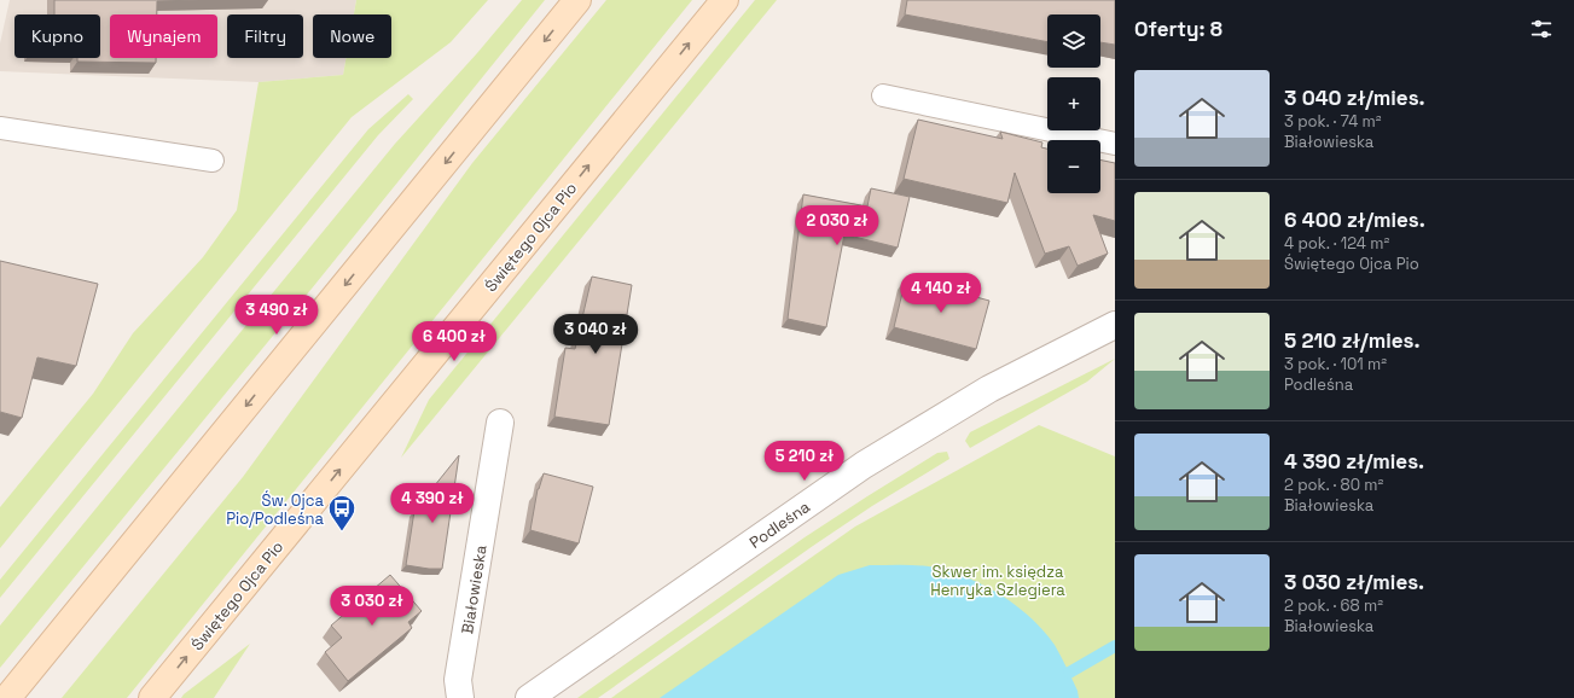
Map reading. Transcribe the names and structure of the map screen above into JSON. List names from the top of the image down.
{
  "streets": {
    "main road": ["Świętego Ojca Pio"],
    "street": ["Podleśna", "Białowieska"]
  },
  "parks": ["Skwer im. księdza Henryka Szlegiera"],
  "places": {
    "bus stop": ["Św. Ojca Pio/Podleśna"]
  },
  "page": {
    "heading": "Oferty: 8",
    "map_buttons": ["+", "−"],
    "chip": [
      "Kupno",
      "Wynajem",
      "Filtry",
      "Nowe"
    ],
    "list": [
      {
        "name": "3 040 zł/mies.",
        "note": "3 pok. · 74 m² · Białowieska"
      },
      {
        "name": "6 400 zł/mies.",
        "note": "4 pok. · 124 m² · Świętego Ojca Pio"
      },
      {
        "name": "5 210 zł/mies.",
        "note": "3 pok. · 101 m² · Podleśna"
      },
      {
        "name": "4 390 zł/mies.",
        "note": "2 pok. · 80 m² · Białowieska"
      },
      {
        "name": "3 030 zł/mies.",
        "note": "2 pok. · 68 m² · Białowieska"
      }
    ],
    "price": [
      "2 030 zł",
      "4 140 zł",
      "3 490 zł",
      "3 040 zł",
      "6 400 zł",
      "5 210 zł",
      "4 390 zł",
      "3 030 zł"
    ]
  }
}
